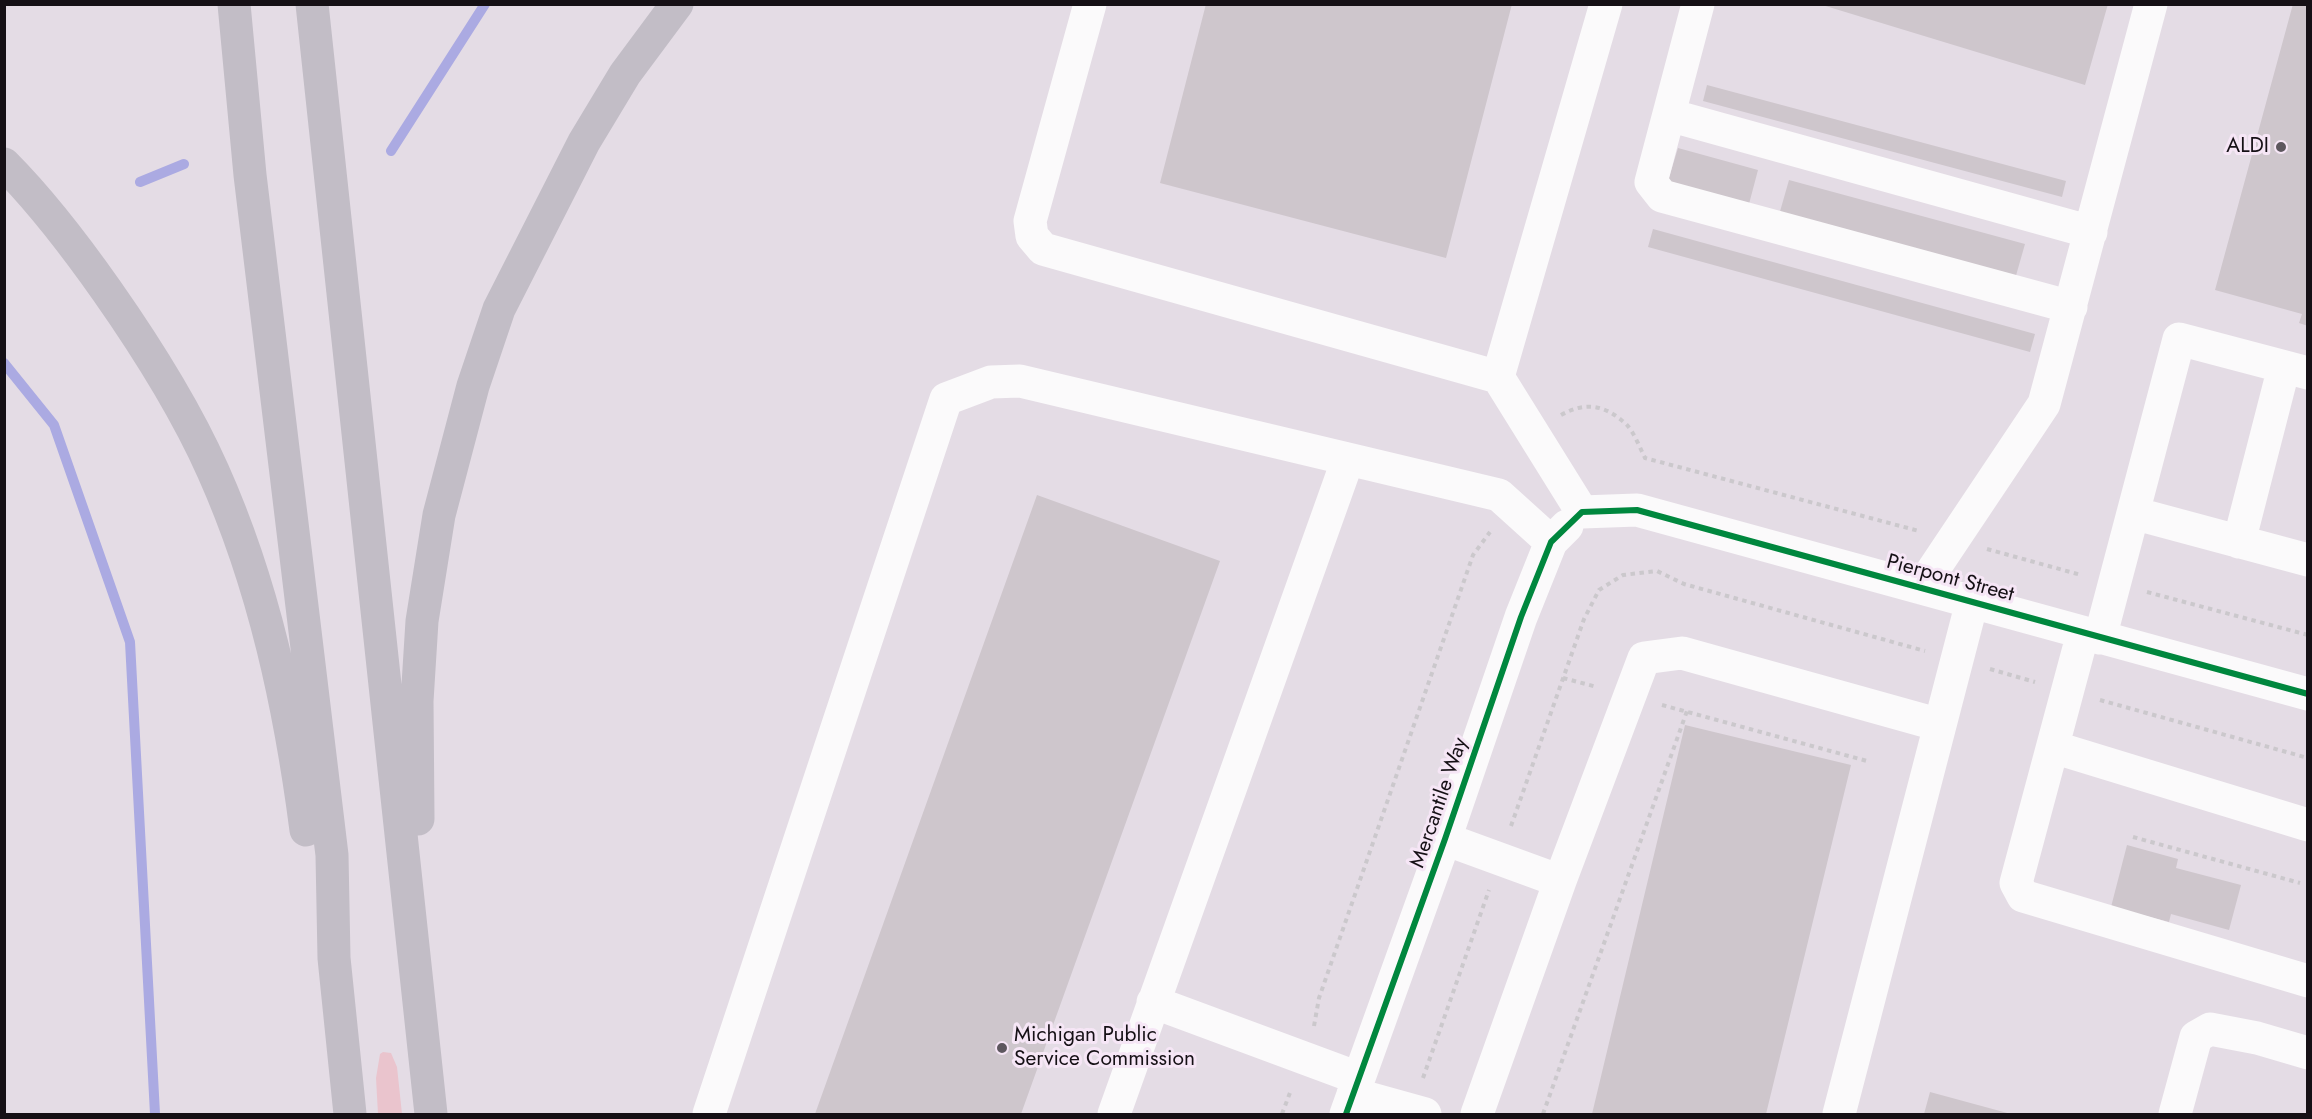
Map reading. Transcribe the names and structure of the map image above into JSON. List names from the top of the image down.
{
  "streets": {
    "street": ["Pierpont Street", "Mercantile Way"]
  },
  "crossings": [
    ["Pierpont Street", "Mercantile Way"]
  ],
  "places": ["ALDI", "Michigan Public Service Commission"]
}
